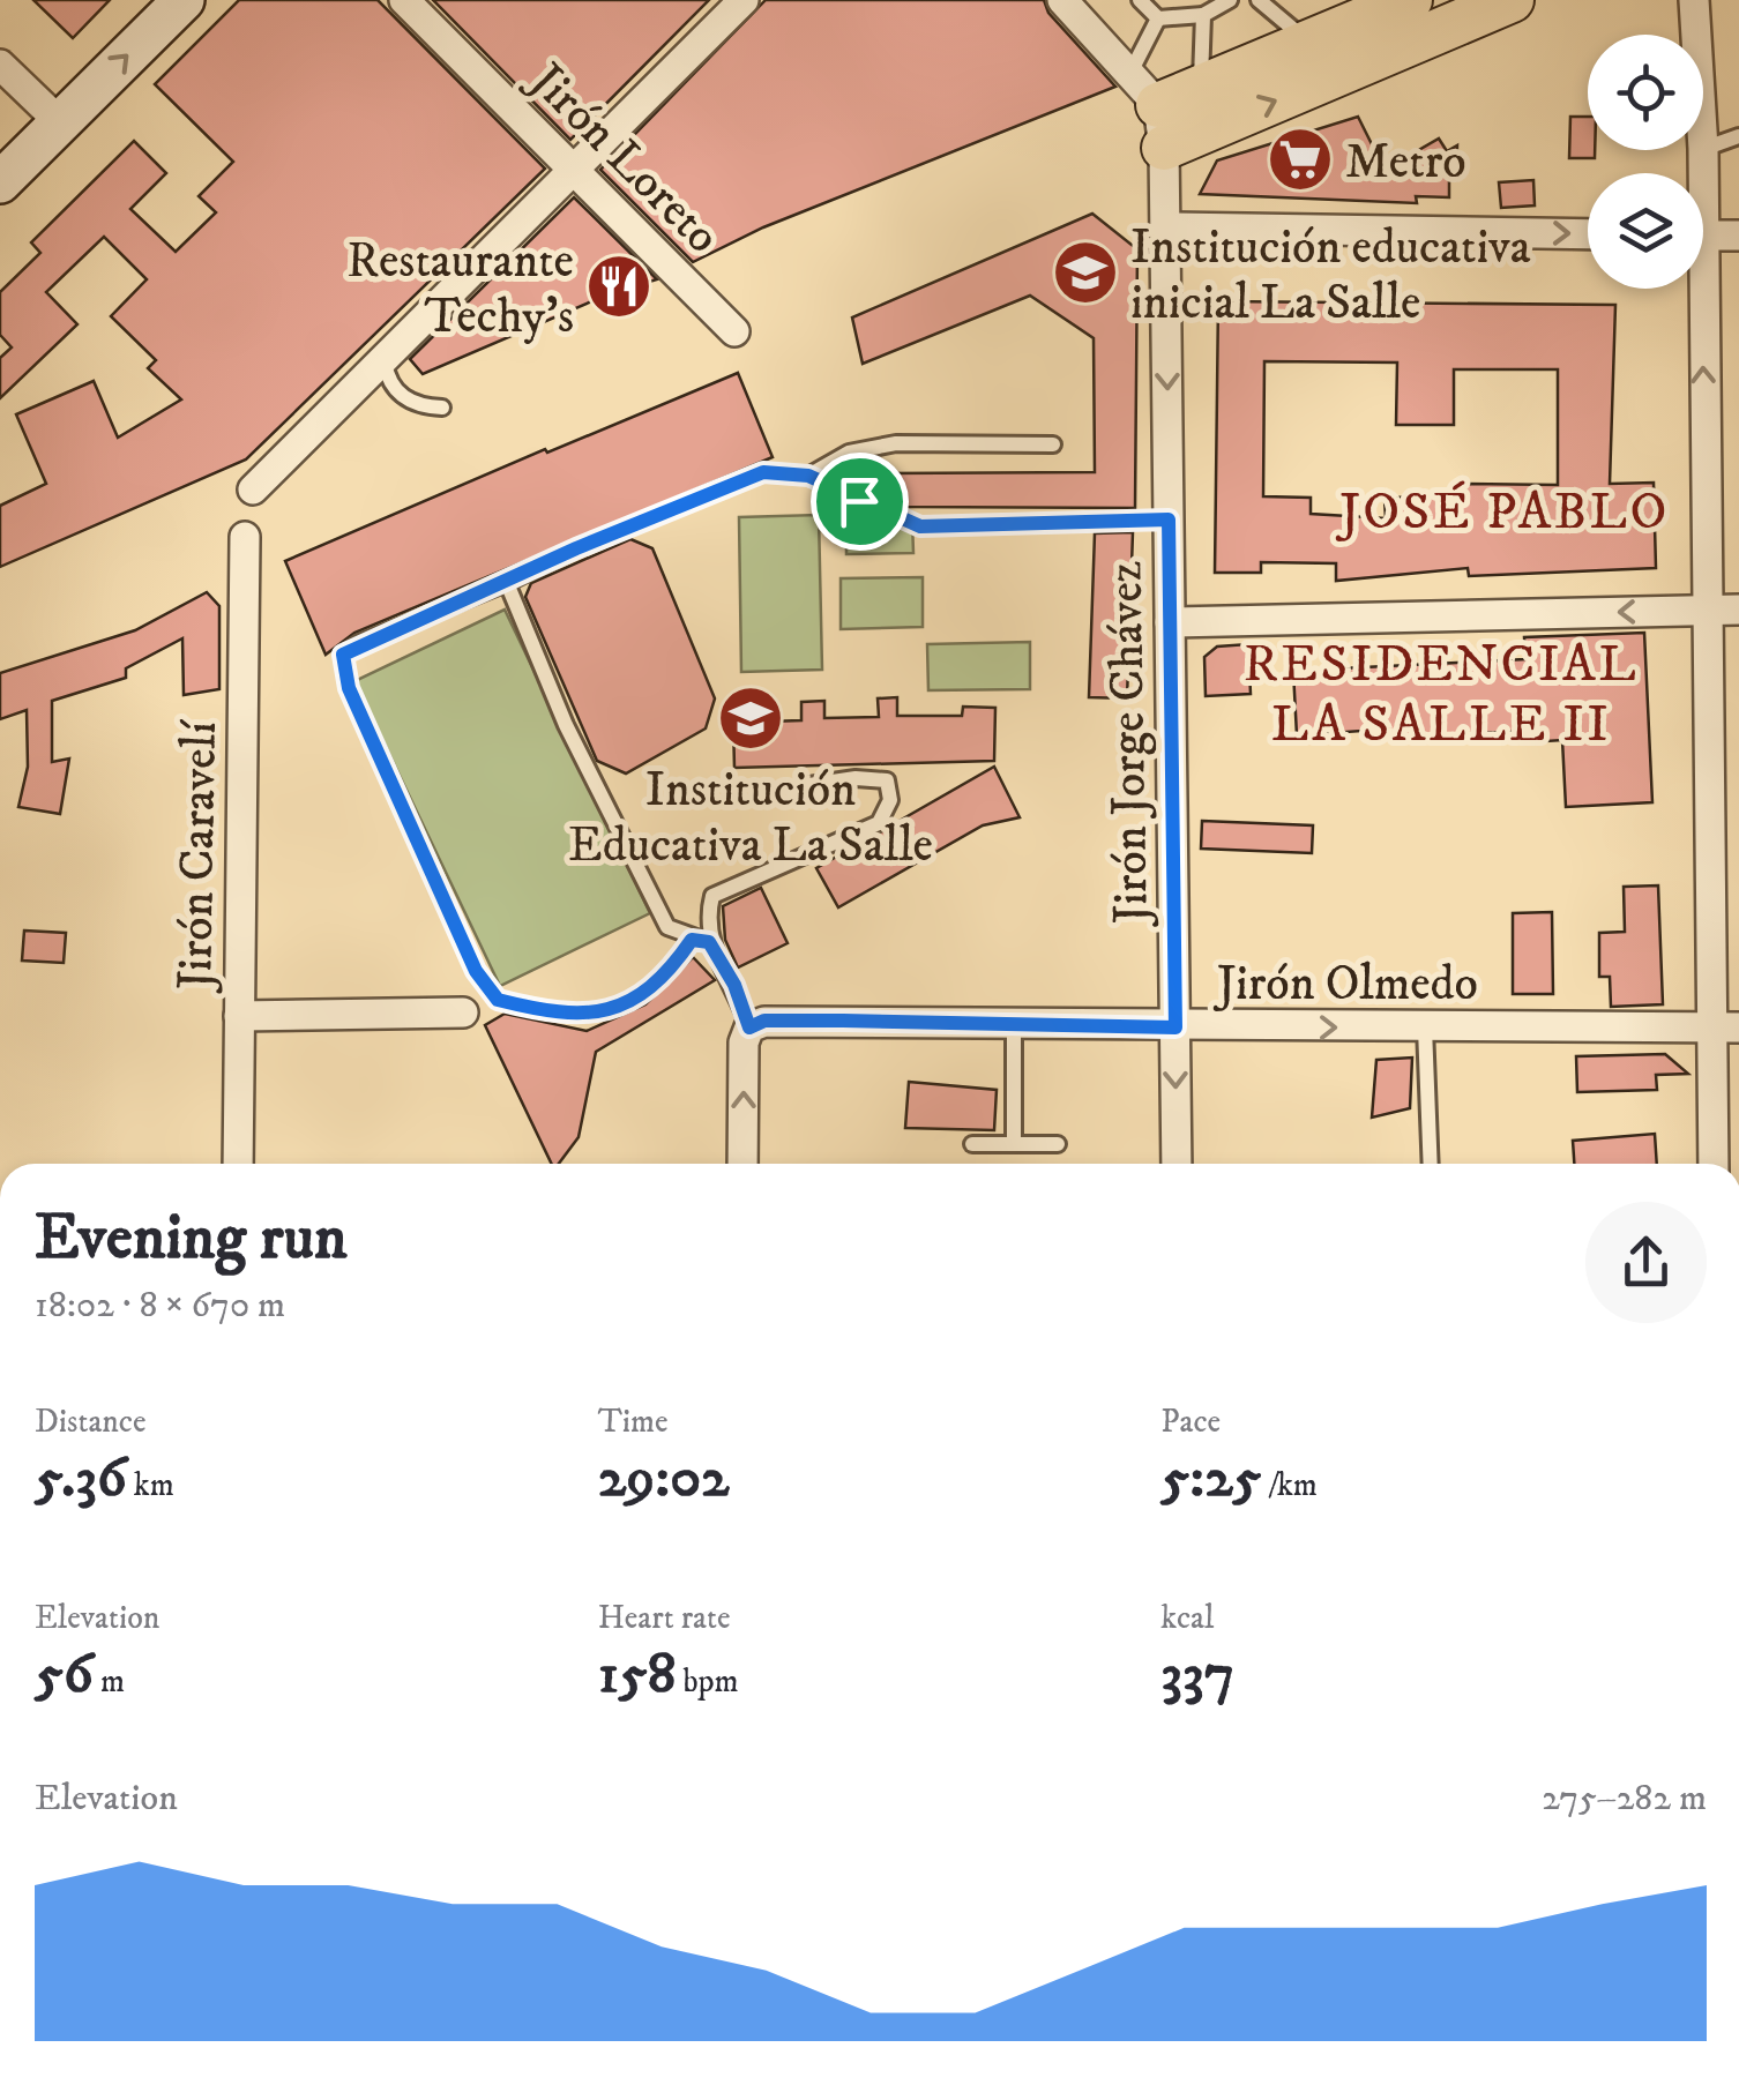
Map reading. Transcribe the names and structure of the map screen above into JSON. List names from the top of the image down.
{
  "streets": {
    "street": [
      "Jirón Loreto",
      "Jirón Jorge Chávez",
      "Jirón Caravelí",
      "Jirón Olmedo"
    ]
  },
  "crossings": [
    ["Jirón Jorge Chávez", "Jirón Olmedo"]
  ],
  "one_way": ["Jirón Jorge Chávez"],
  "districts": ["JOSÉ PABLO", "RESIDENCIAL LA SALLE II"],
  "places": {
    "supermarket": ["Metro"],
    "school or university": ["Institución educativa inicial La Salle", "Institución Educativa La Salle"],
    "restaurant": ["Restaurante Techy's"]
  },
  "page": {
    "heading": ["Evening run", "18:02 · 8 × 670 m"],
    "stats": [
      ["Distance", "5.36 km"],
      ["Time", "29:02"],
      ["Pace", "5:25 /km"],
      ["Elevation", "56 m"],
      ["Heart rate", "158 bpm"],
      ["kcal", "337"]
    ],
    "chart": ["Elevation", "275–282 m"]
  }
}
